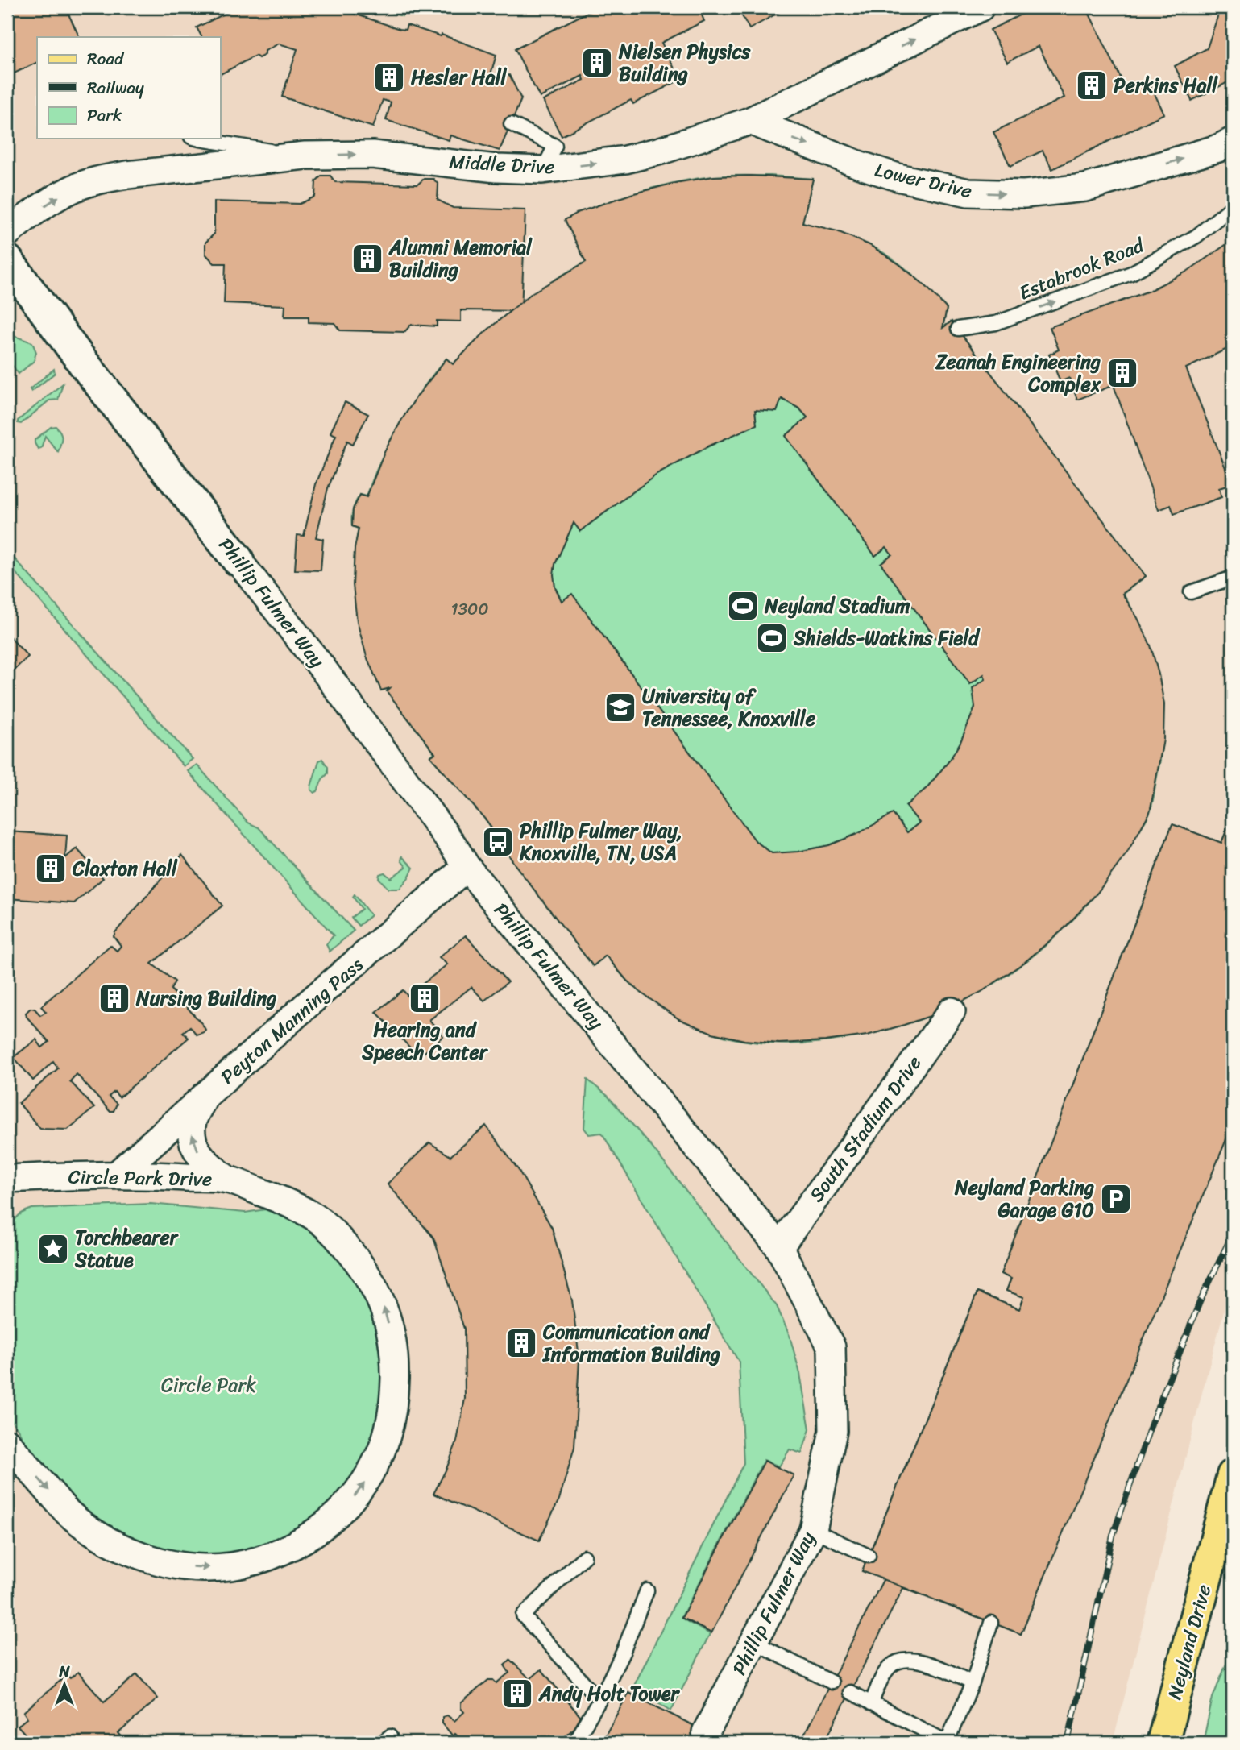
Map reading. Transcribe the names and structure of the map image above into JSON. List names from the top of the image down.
{
  "streets": {
    "main road": ["Neyland Drive"],
    "street": [
      "Middle Drive",
      "Lower Drive",
      "Phillip Fulmer Way",
      "Peyton Manning Pass",
      "South Stadium Drive",
      "Circle Park Drive"
    ],
    "lane": ["Estabrook Road"]
  },
  "crossings": [
    ["Middle Drive", "Lower Drive"],
    ["Phillip Fulmer Way", "Peyton Manning Pass"],
    ["Phillip Fulmer Way", "South Stadium Drive"],
    ["Peyton Manning Pass", "Circle Park Drive"]
  ],
  "one_way": ["Middle Drive", "Lower Drive", "Estabrook Road"],
  "parks": ["Circle Park"],
  "places": {
    "building": [
      "Nielsen Physics Building",
      "Hesler Hall",
      "Perkins Hall",
      "Alumni Memorial Building",
      "Zeanah Engineering Complex",
      "Claxton Hall",
      "Nursing Building",
      "Hearing and Speech Center",
      "Communication and Information Building",
      "Andy Holt Tower"
    ],
    "sports": ["Neyland Stadium", "Shields-Watkins Field"],
    "school or university": ["University of Tennessee, Knoxville"],
    "bus stop": ["Phillip Fulmer Way, Knoxville, TN, USA"],
    "parking": ["Neyland Parking Garage G10"],
    "place": ["Torchbearer Statue"]
  },
  "house_numbers": ["1300"],
  "legend": ["Road", "Railway", "Park"],
  "north": "top"
}
